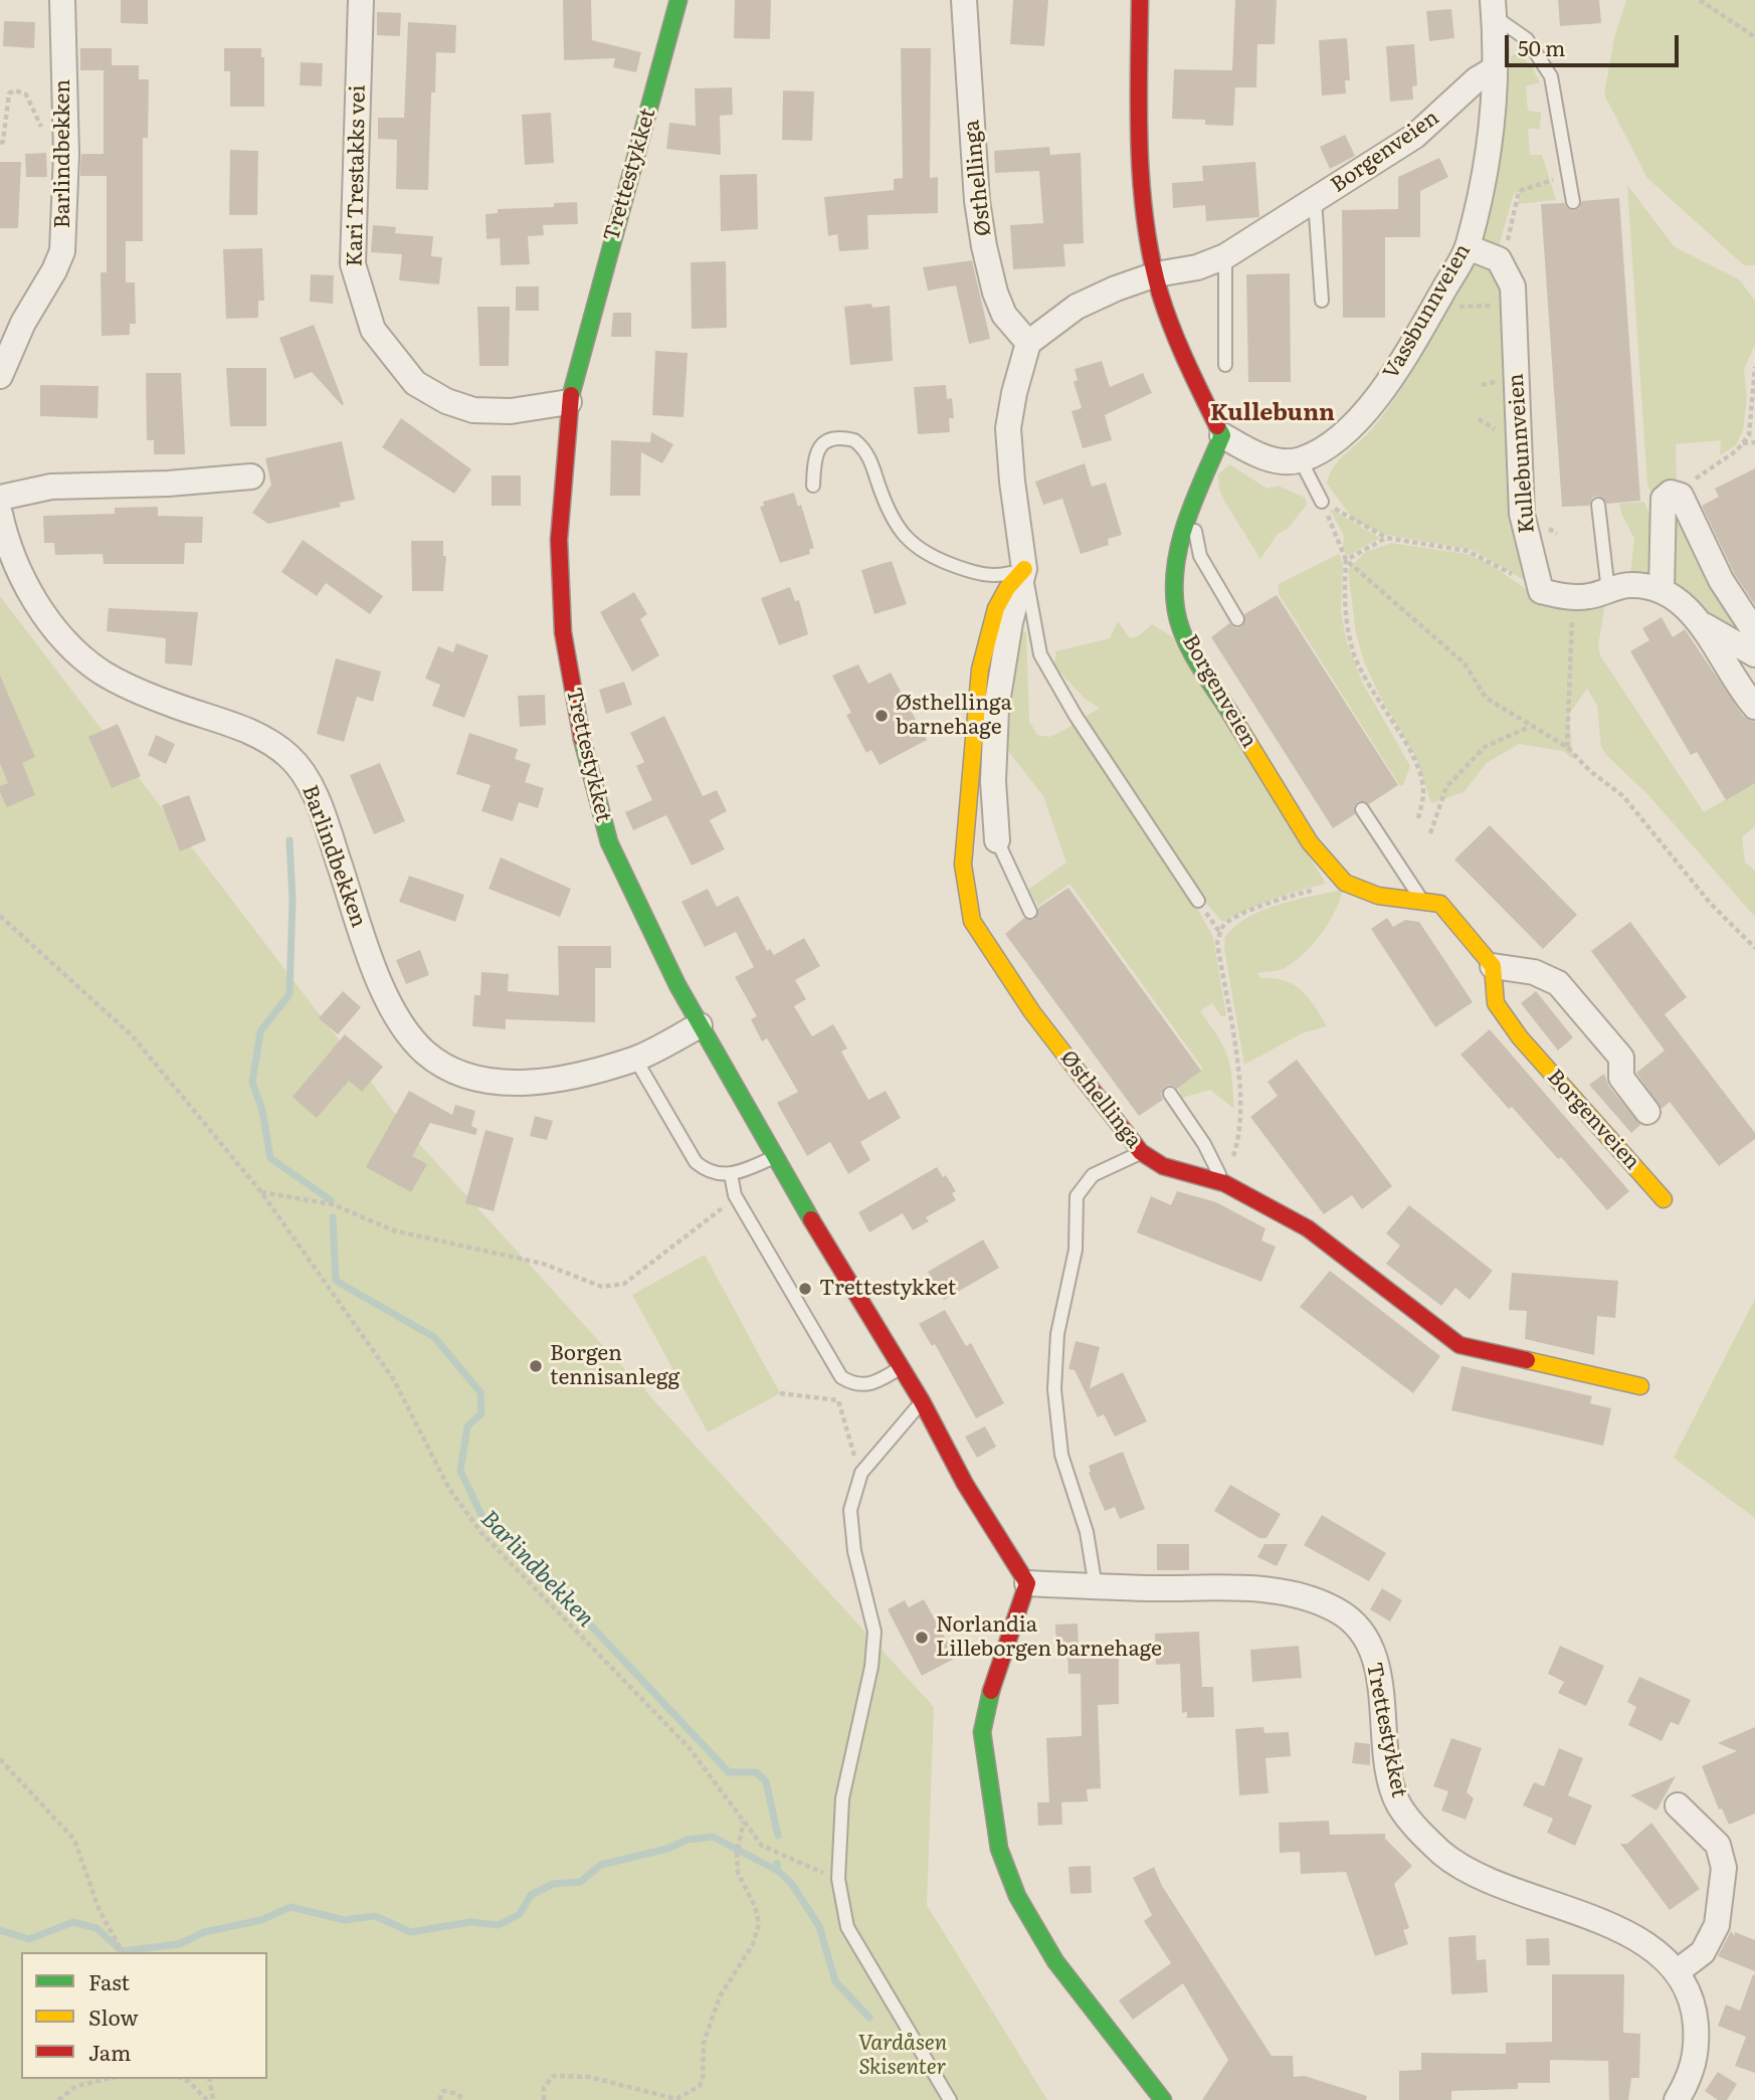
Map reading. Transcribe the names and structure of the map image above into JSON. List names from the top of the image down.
{
  "streets": {
    "street": [
      "Borgenveien",
      "Barlindbekken",
      "Trettestykket",
      "Kari Trestakks vei",
      "Østhellinga",
      "Vassbunnveien",
      "Kullebunnveien"
    ]
  },
  "crossings": [
    ["Borgenveien", "Vassbunnveien"],
    ["Barlindbekken", "Trettestykket"],
    ["Trettestykket", "Kari Trestakks vei"]
  ],
  "districts": ["Kullebunn"],
  "water": ["Barlindbekken"],
  "parks": ["Vardåsen Skisenter"],
  "places": [
    "Østhellinga barnehage",
    "Trettestykket",
    "Borgen tennisanlegg",
    "Norlandia Lilleborgen barnehage"
  ],
  "legend": ["Fast", "Slow", "Jam"],
  "scale_bar": "50 m"
}
